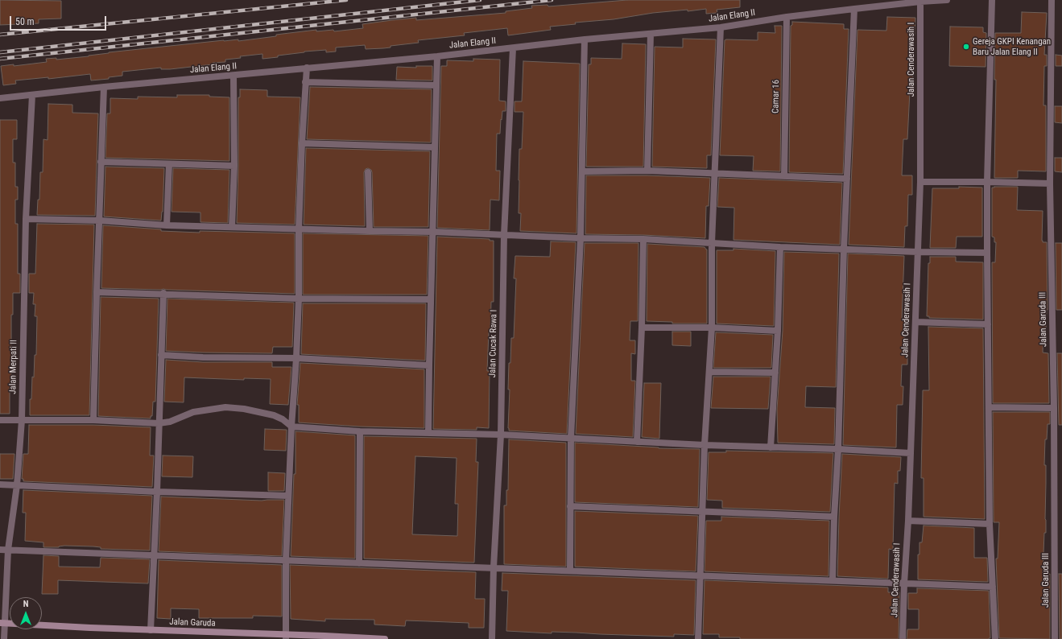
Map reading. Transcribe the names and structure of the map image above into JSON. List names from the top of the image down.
{
  "streets": {
    "street": [
      "Jalan Elang II",
      "Jalan Cenderawasih I",
      "Camar 16",
      "Jalan Garuda III",
      "Jalan Cucak Rawa I",
      "Jalan Merpati II",
      "Jalan Garuda"
    ]
  },
  "crossings": [
    ["Jalan Elang II", "Jalan Cenderawasih I"],
    ["Jalan Elang II", "Camar 16"],
    ["Jalan Elang II", "Jalan Cucak Rawa I"],
    ["Jalan Elang II", "Jalan Merpati II"],
    ["Jalan Merpati II", "Jalan Garuda"]
  ],
  "places": ["Gereja GKPI Kenangan Baru Jalan Elang II"],
  "scale_bar": "50 m",
  "north": "top"
}
